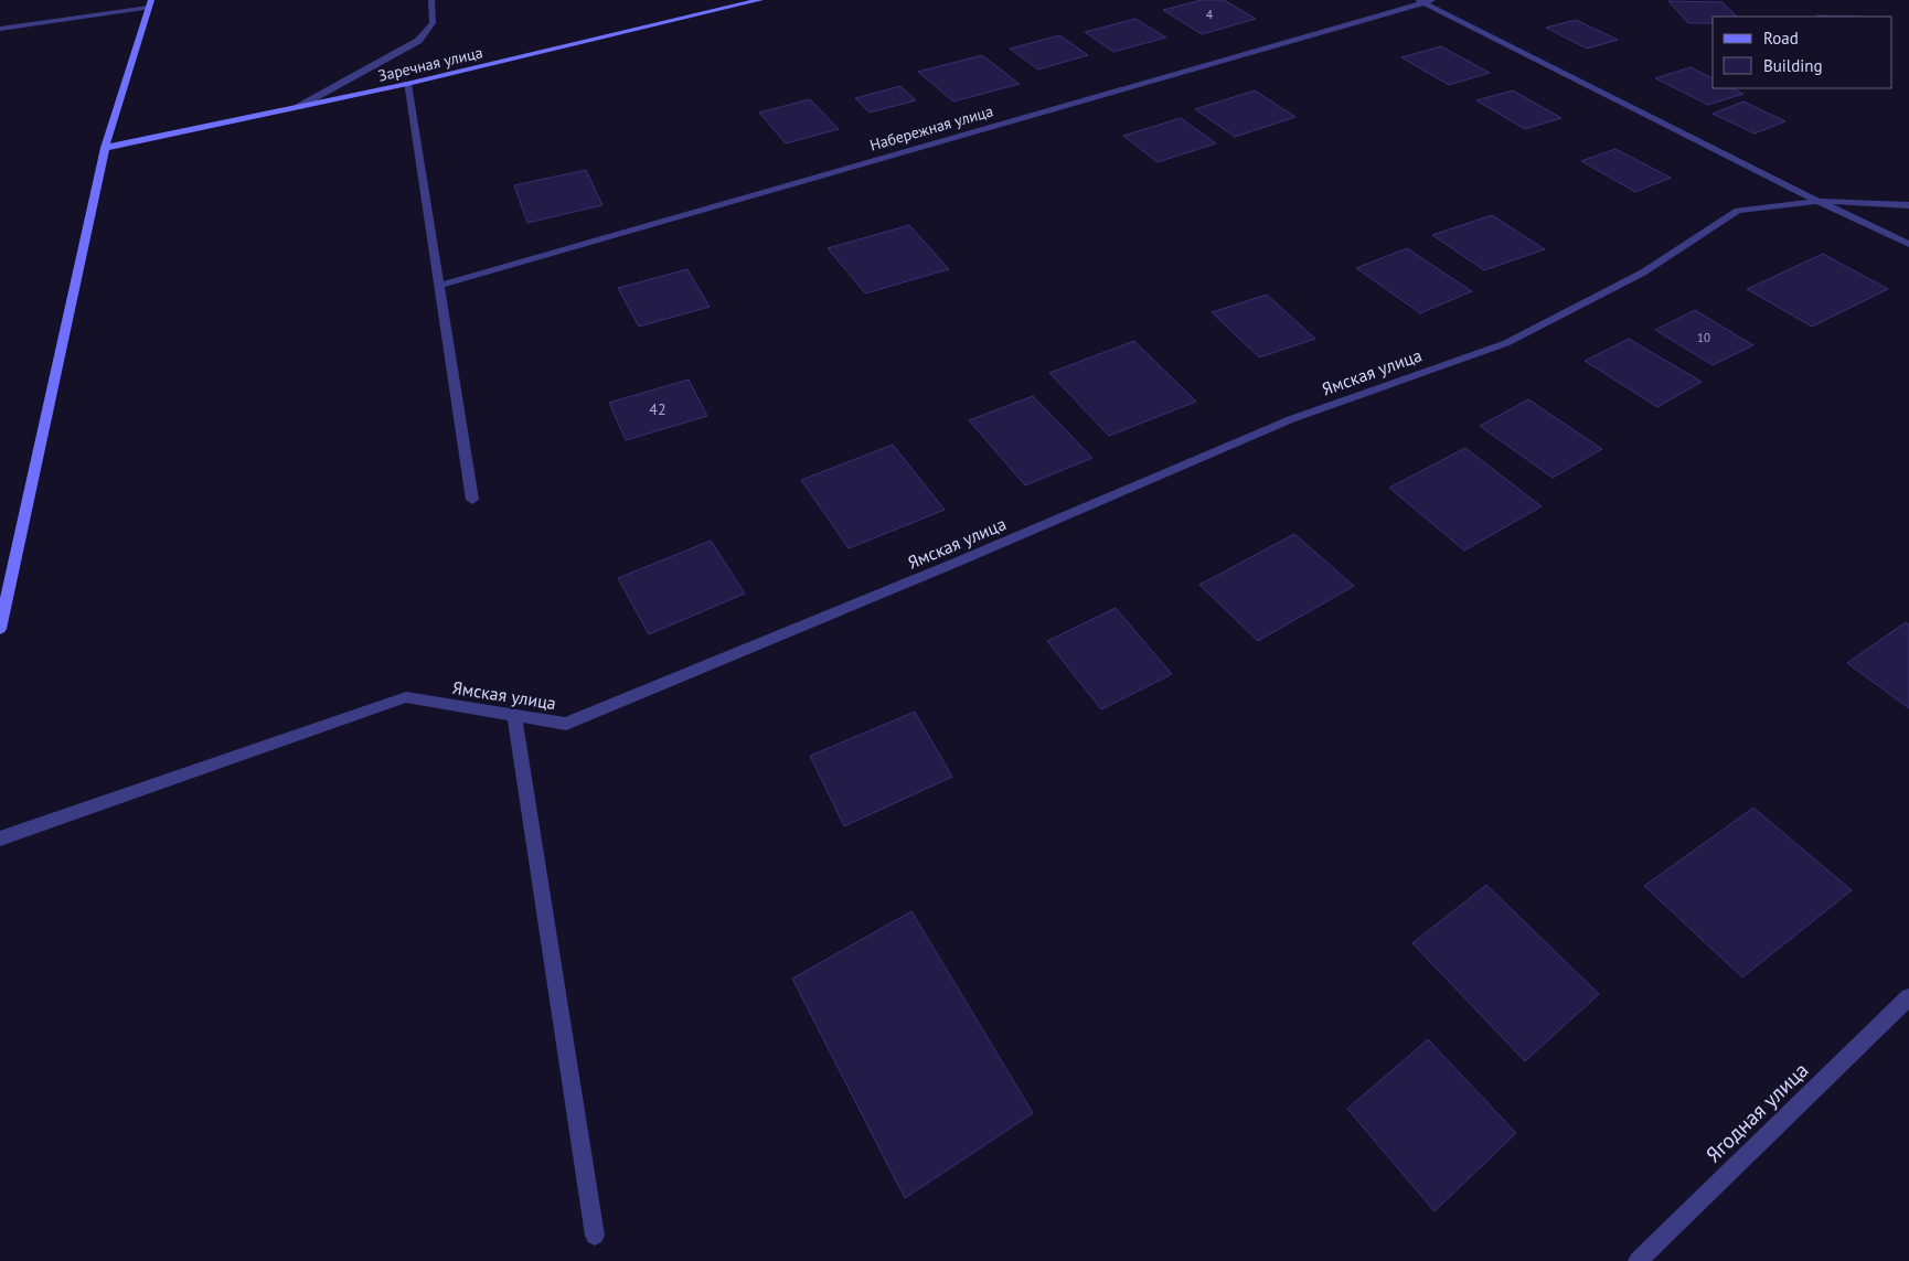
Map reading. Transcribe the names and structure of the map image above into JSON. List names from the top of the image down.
{
  "streets": {
    "main road": ["Заречная улица"],
    "street": ["Набережная улица", "Ямская улица", "Ягодная улица"]
  },
  "house_numbers": ["4", "10", "42"],
  "legend": ["Road", "Building"]
}
